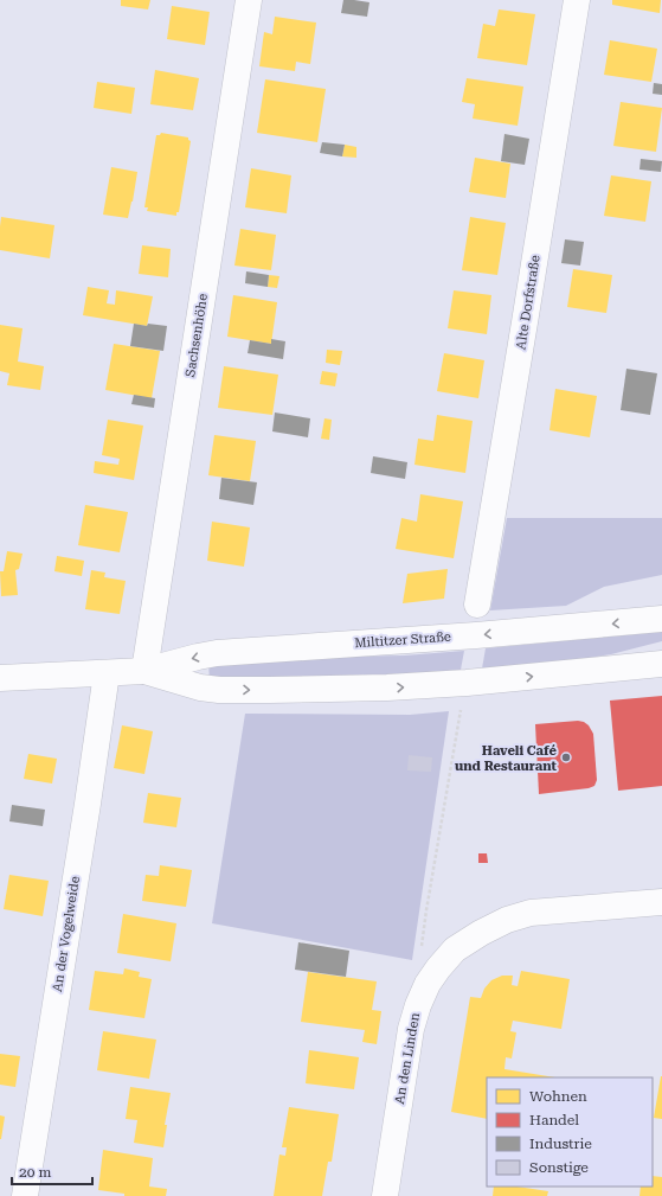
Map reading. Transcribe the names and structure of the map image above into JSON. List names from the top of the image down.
{
  "streets": {
    "street": [
      "Alte Dorfstraße",
      "Sachsenhöhe",
      "Miltitzer Straße",
      "An der Vogelweide",
      "An den Linden"
    ]
  },
  "crossings": [
    ["Sachsenhöhe", "Miltitzer Straße"],
    ["Miltitzer Straße", "An der Vogelweide"]
  ],
  "places": ["Haveli Café und Restaurant"],
  "legend": [
    "Wohnen",
    "Handel",
    "Industrie",
    "Sonstige"
  ],
  "scale_bar": "20 m"
}
